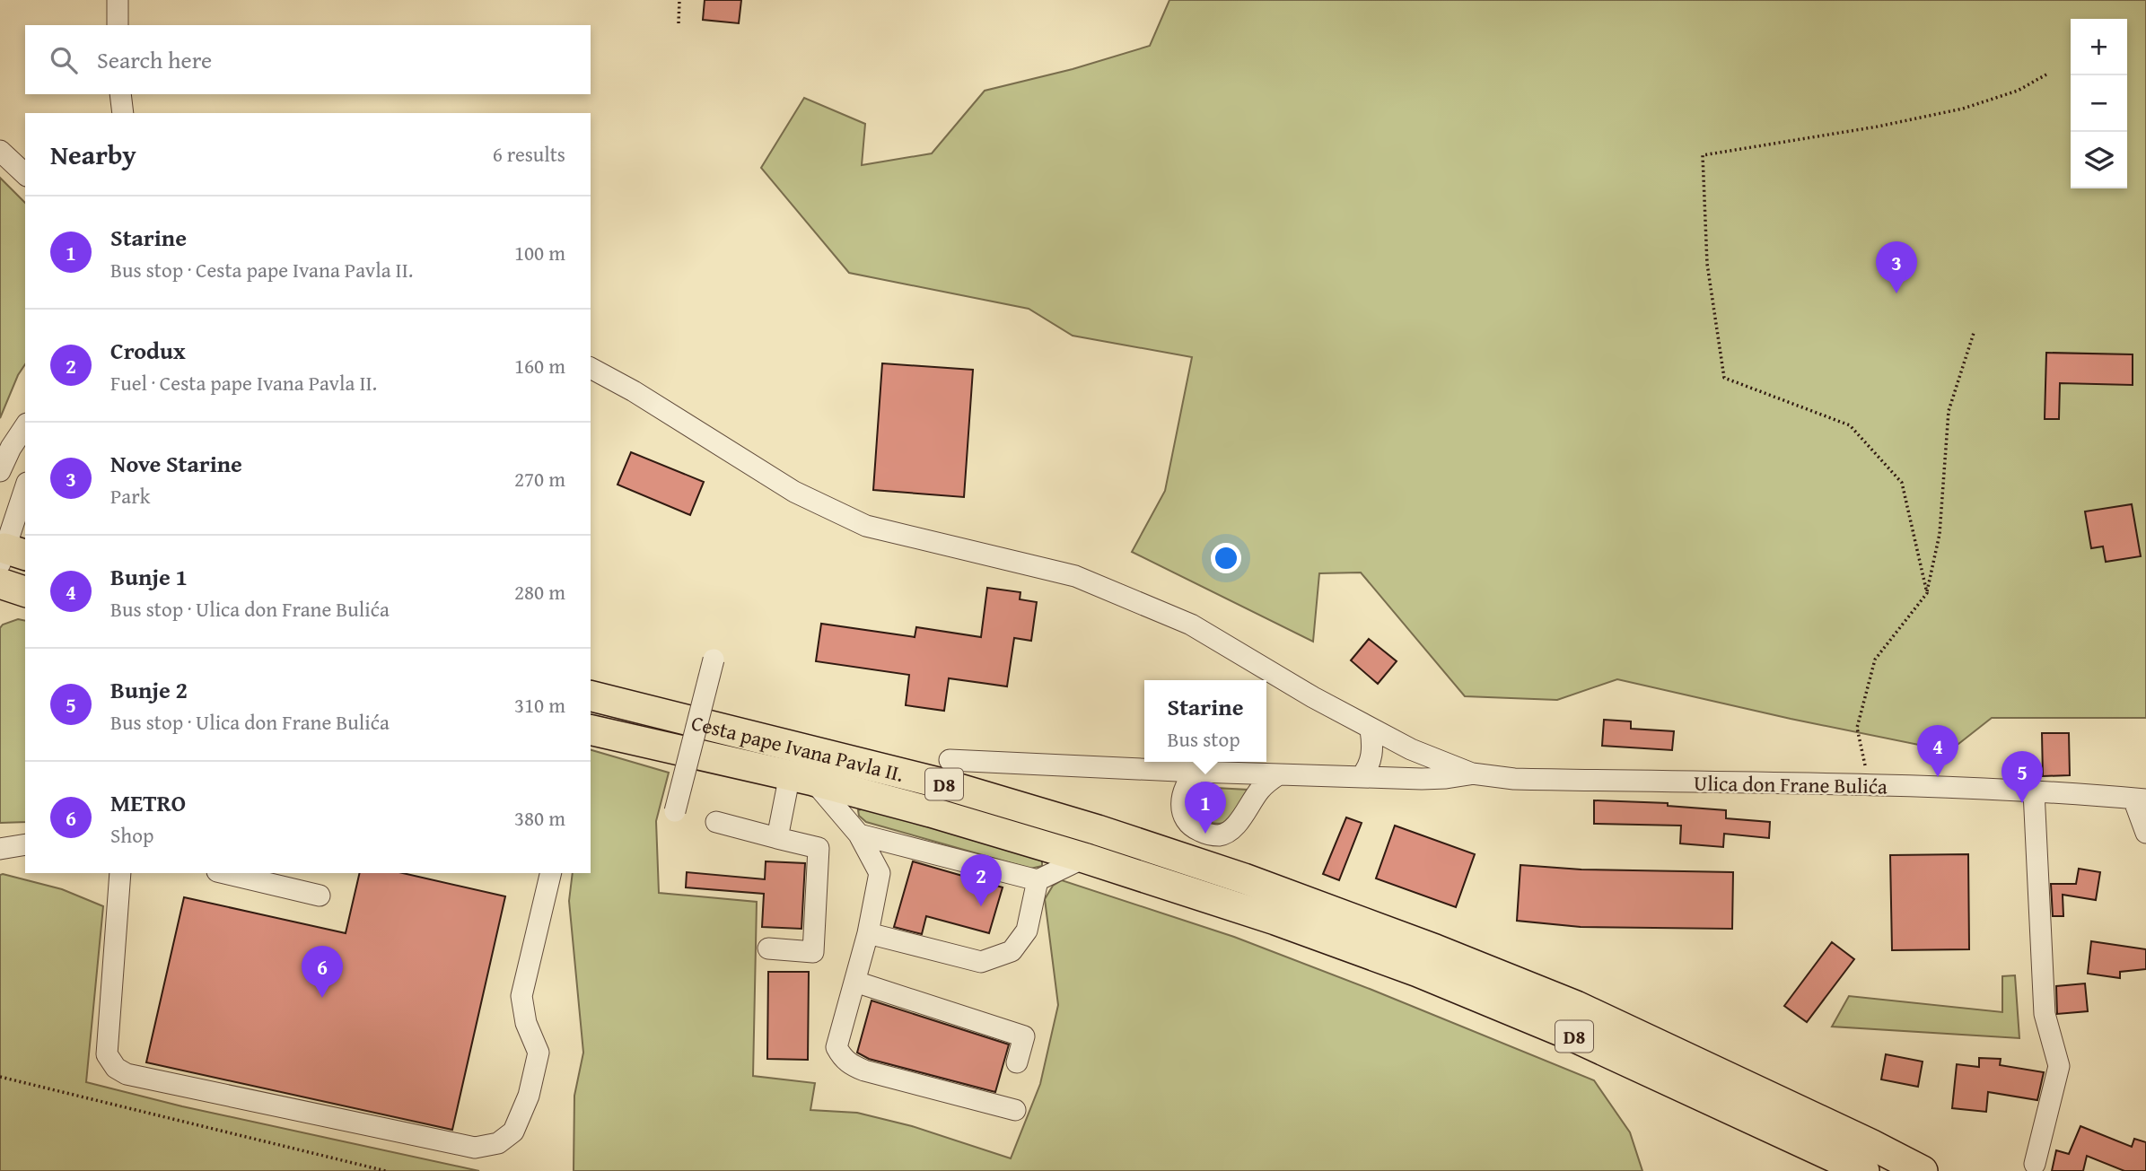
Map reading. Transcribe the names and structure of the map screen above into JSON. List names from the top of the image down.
{
  "streets": {
    "highway": ["Cesta pape Ivana Pavla II.", "D8"],
    "street": ["Ulica don Frane Bulića"]
  },
  "crossings": [
    ["Cesta pape Ivana Pavla II.", "D8"]
  ],
  "page": {
    "map_buttons": ["+", "−"],
    "search": "Search here",
    "heading": ["Nearby", "6 results"],
    "list": [
      {
        "mark": "1",
        "name": "Starine",
        "note": "Bus stop · Cesta pape Ivana Pavla II.",
        "value": "100 m"
      },
      {
        "mark": "2",
        "name": "Crodux",
        "note": "Fuel · Cesta pape Ivana Pavla II.",
        "value": "160 m"
      },
      {
        "mark": "3",
        "name": "Nove Starine",
        "note": "Park",
        "value": "270 m"
      },
      {
        "mark": "4",
        "name": "Bunje 1",
        "note": "Bus stop · Ulica don Frane Bulića",
        "value": "280 m"
      },
      {
        "mark": "5",
        "name": "Bunje 2",
        "note": "Bus stop · Ulica don Frane Bulića",
        "value": "310 m"
      },
      {
        "mark": "6",
        "name": "METRO",
        "note": "Shop",
        "value": "380 m"
      }
    ],
    "pins": [
      "3",
      "4",
      "5",
      "1",
      "2",
      "6"
    ],
    "popup": ["Starine", "Bus stop"]
  }
}
